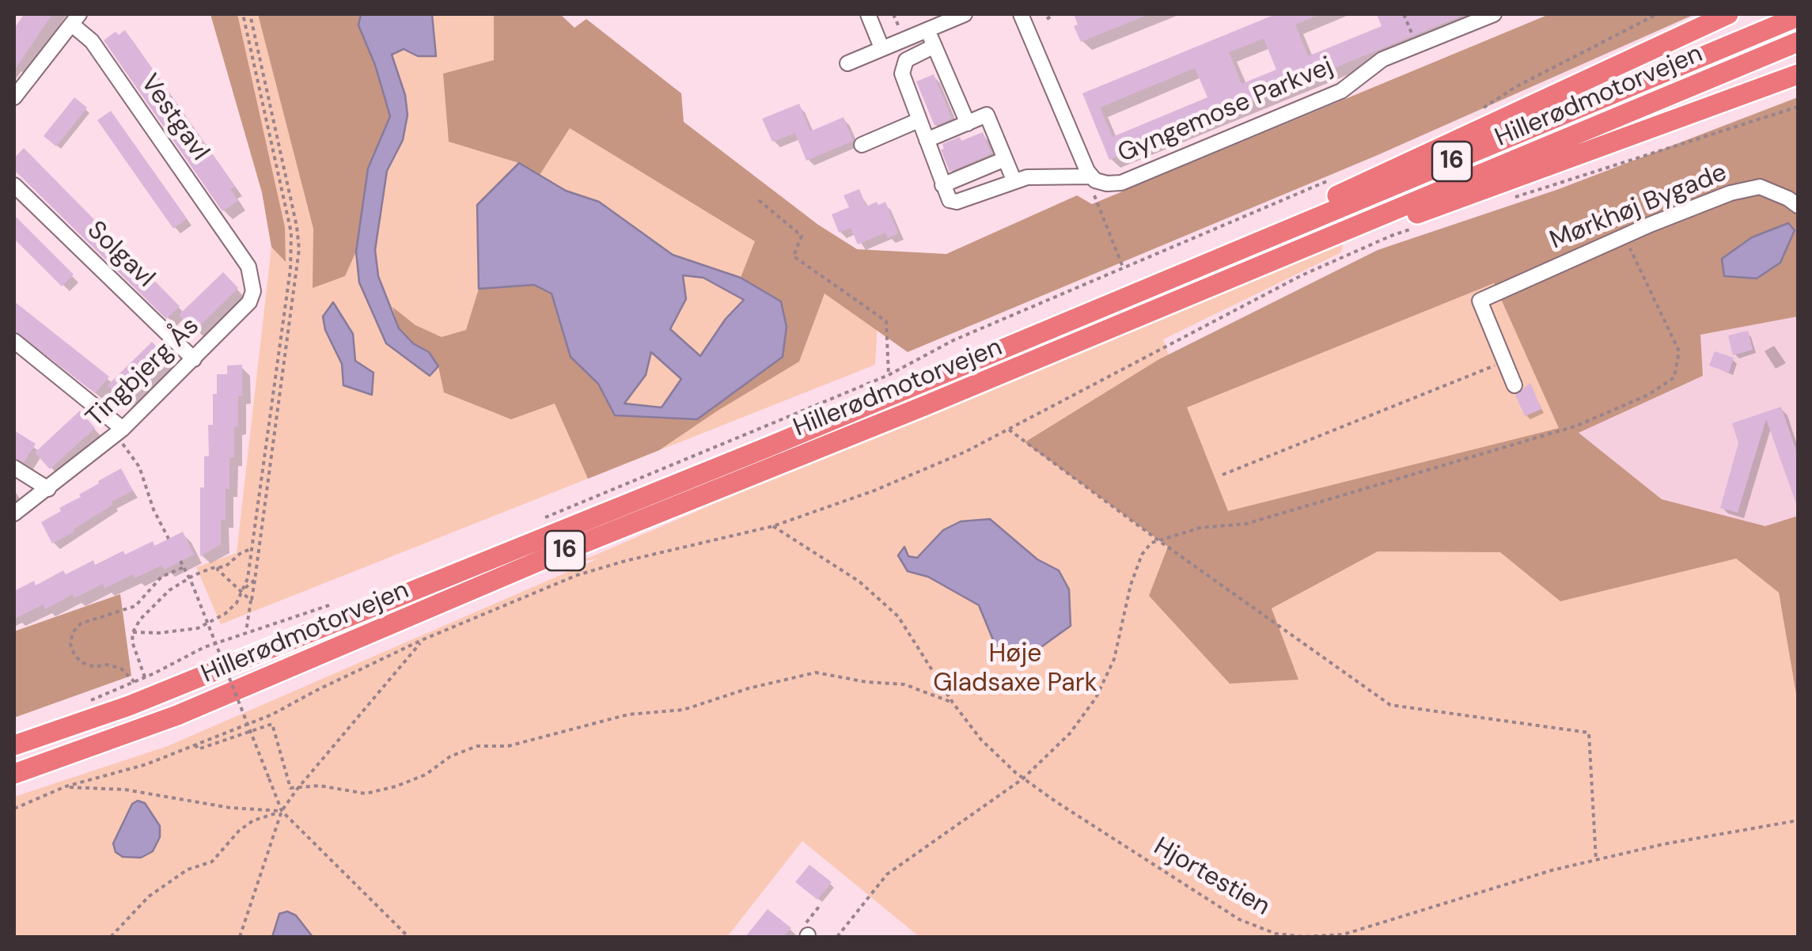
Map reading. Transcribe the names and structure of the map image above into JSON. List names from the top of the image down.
{
  "streets": {
    "highway": ["Hillerødmotorvejen", "16"],
    "street": [
      "Gyngemose Parkvej",
      "Vestgavl",
      "Mørkhøj Bygade",
      "Solgavl",
      "Tingbjerg Ås"
    ],
    "path": ["Hjortestien"]
  },
  "crossings": [
    ["Vestgavl", "Tingbjerg Ås"],
    ["Solgavl", "Tingbjerg Ås"]
  ],
  "parks": ["Høje Gladsaxe Park"]
}
